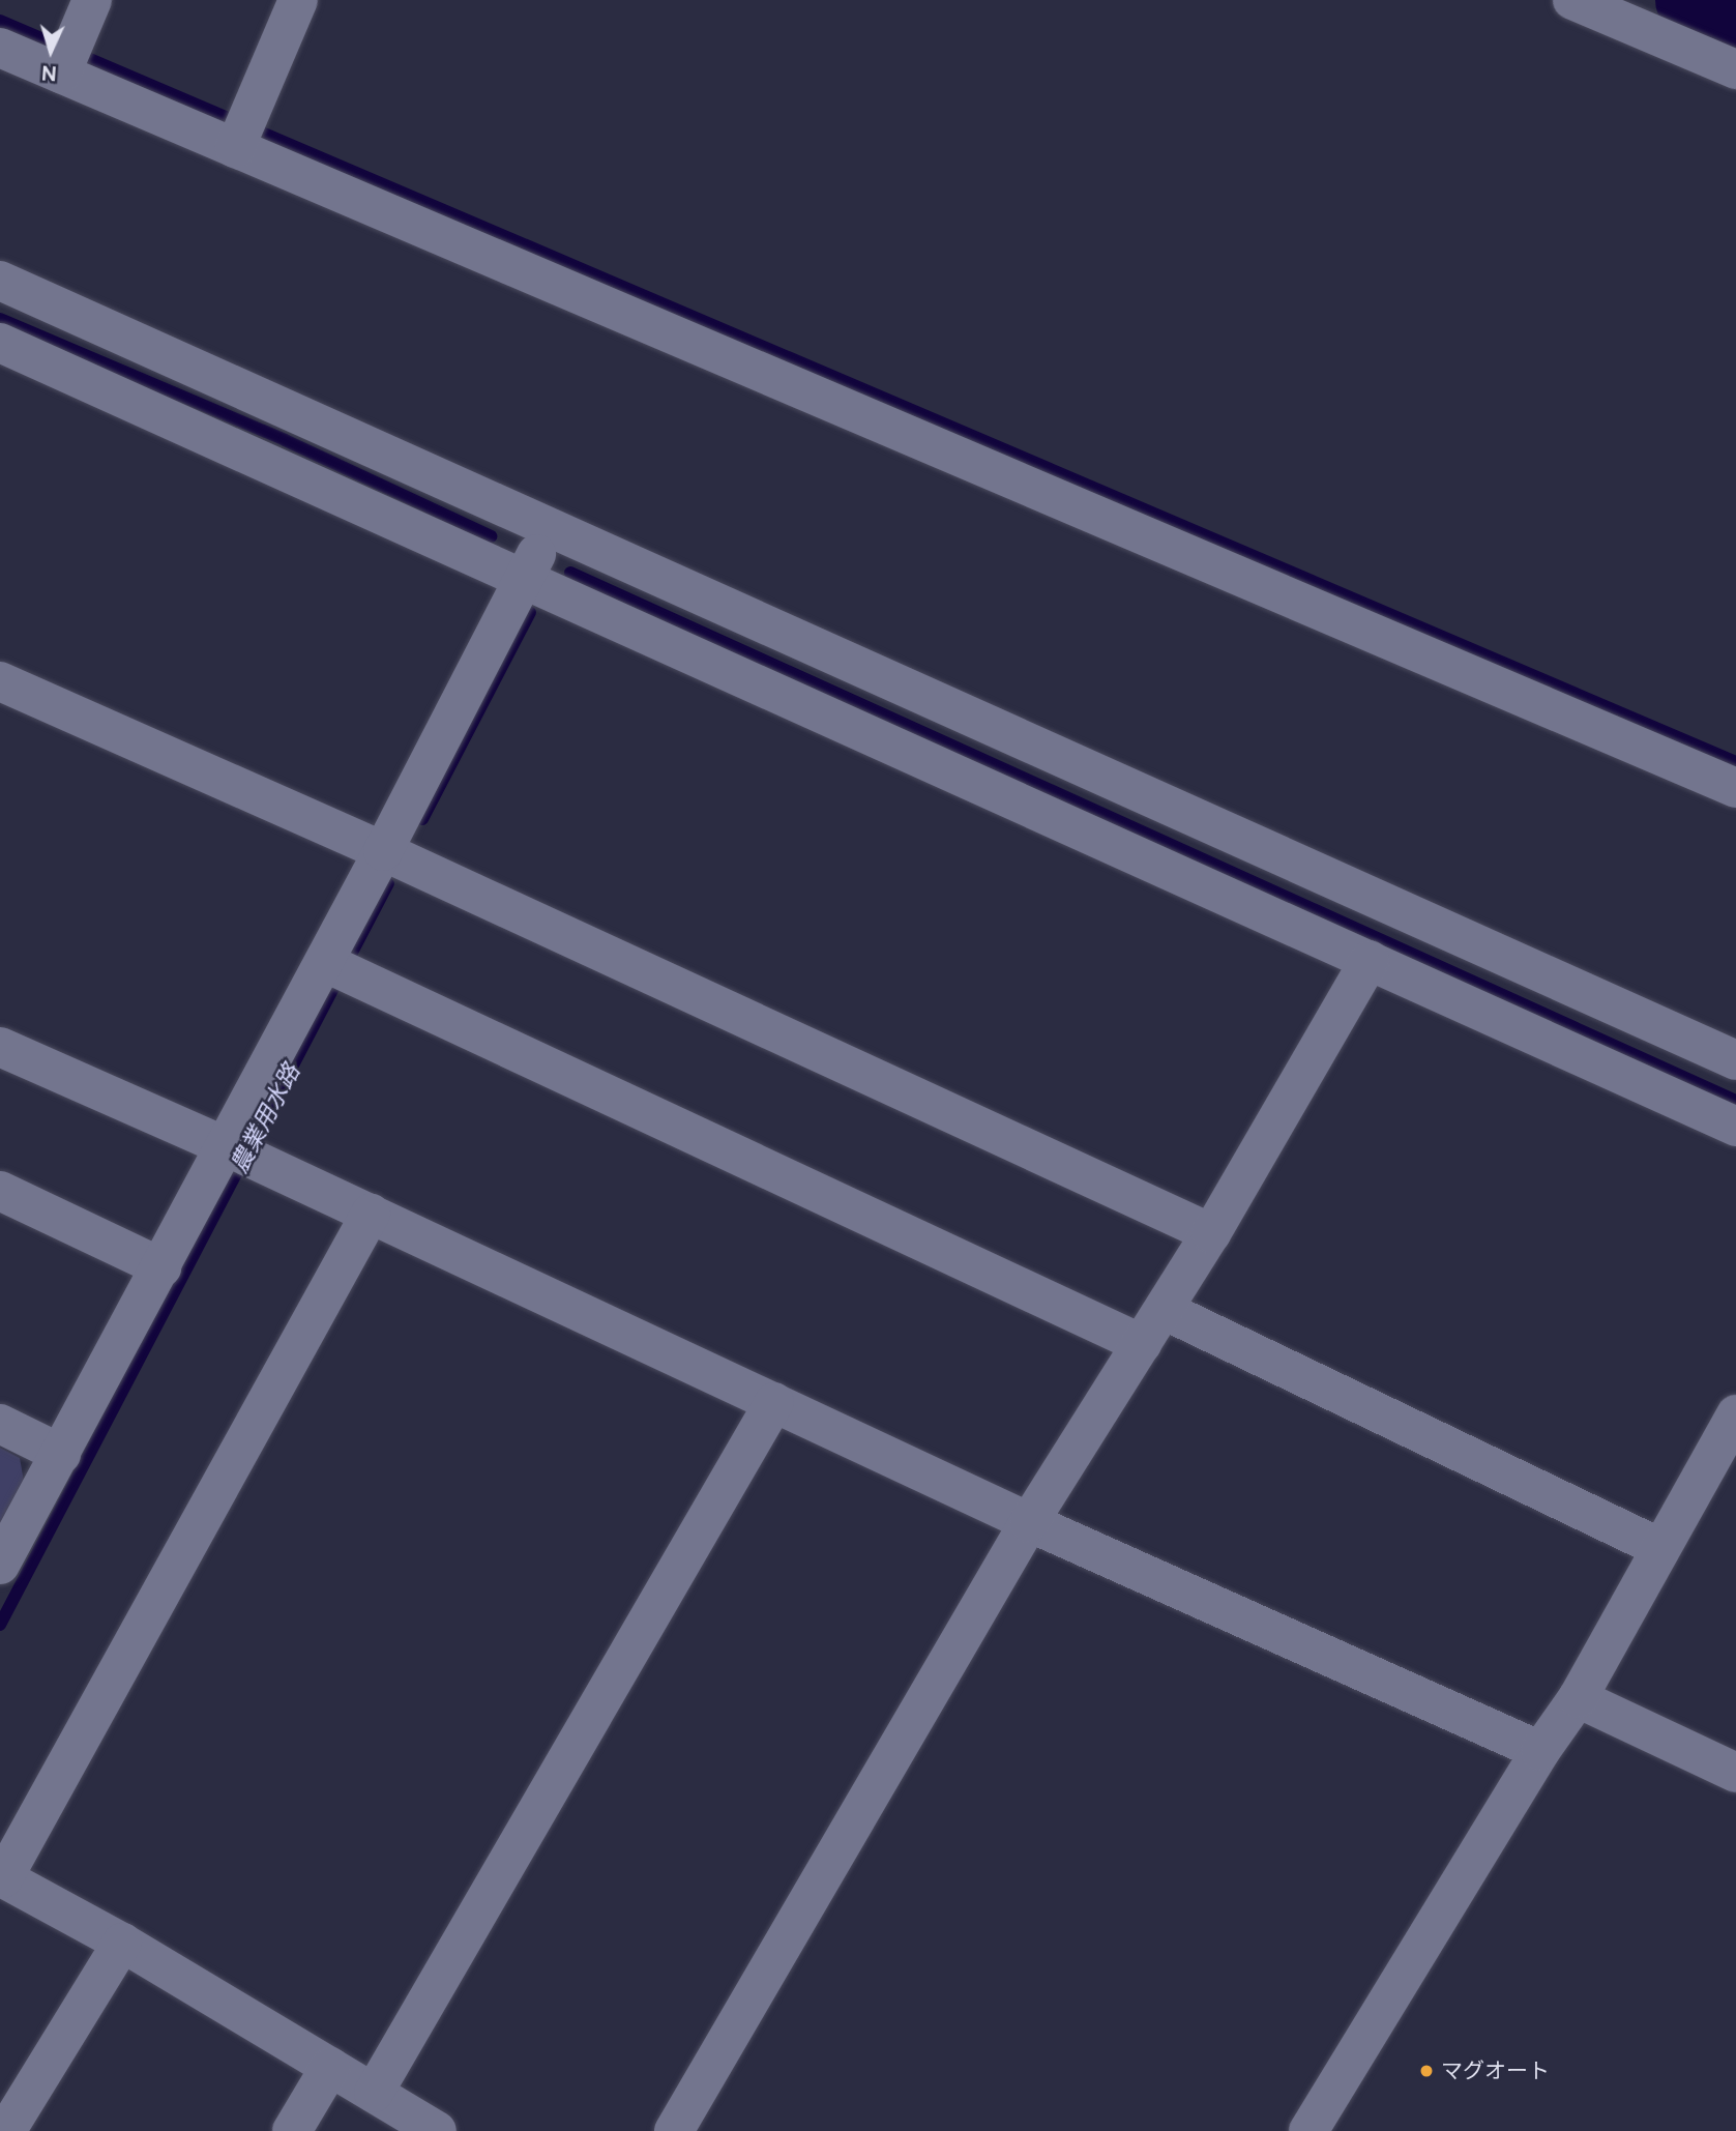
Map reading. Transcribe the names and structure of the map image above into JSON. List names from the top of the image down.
{
  "water": ["農業用水路"],
  "places": ["マグオート"],
  "north": "bottom"
}
